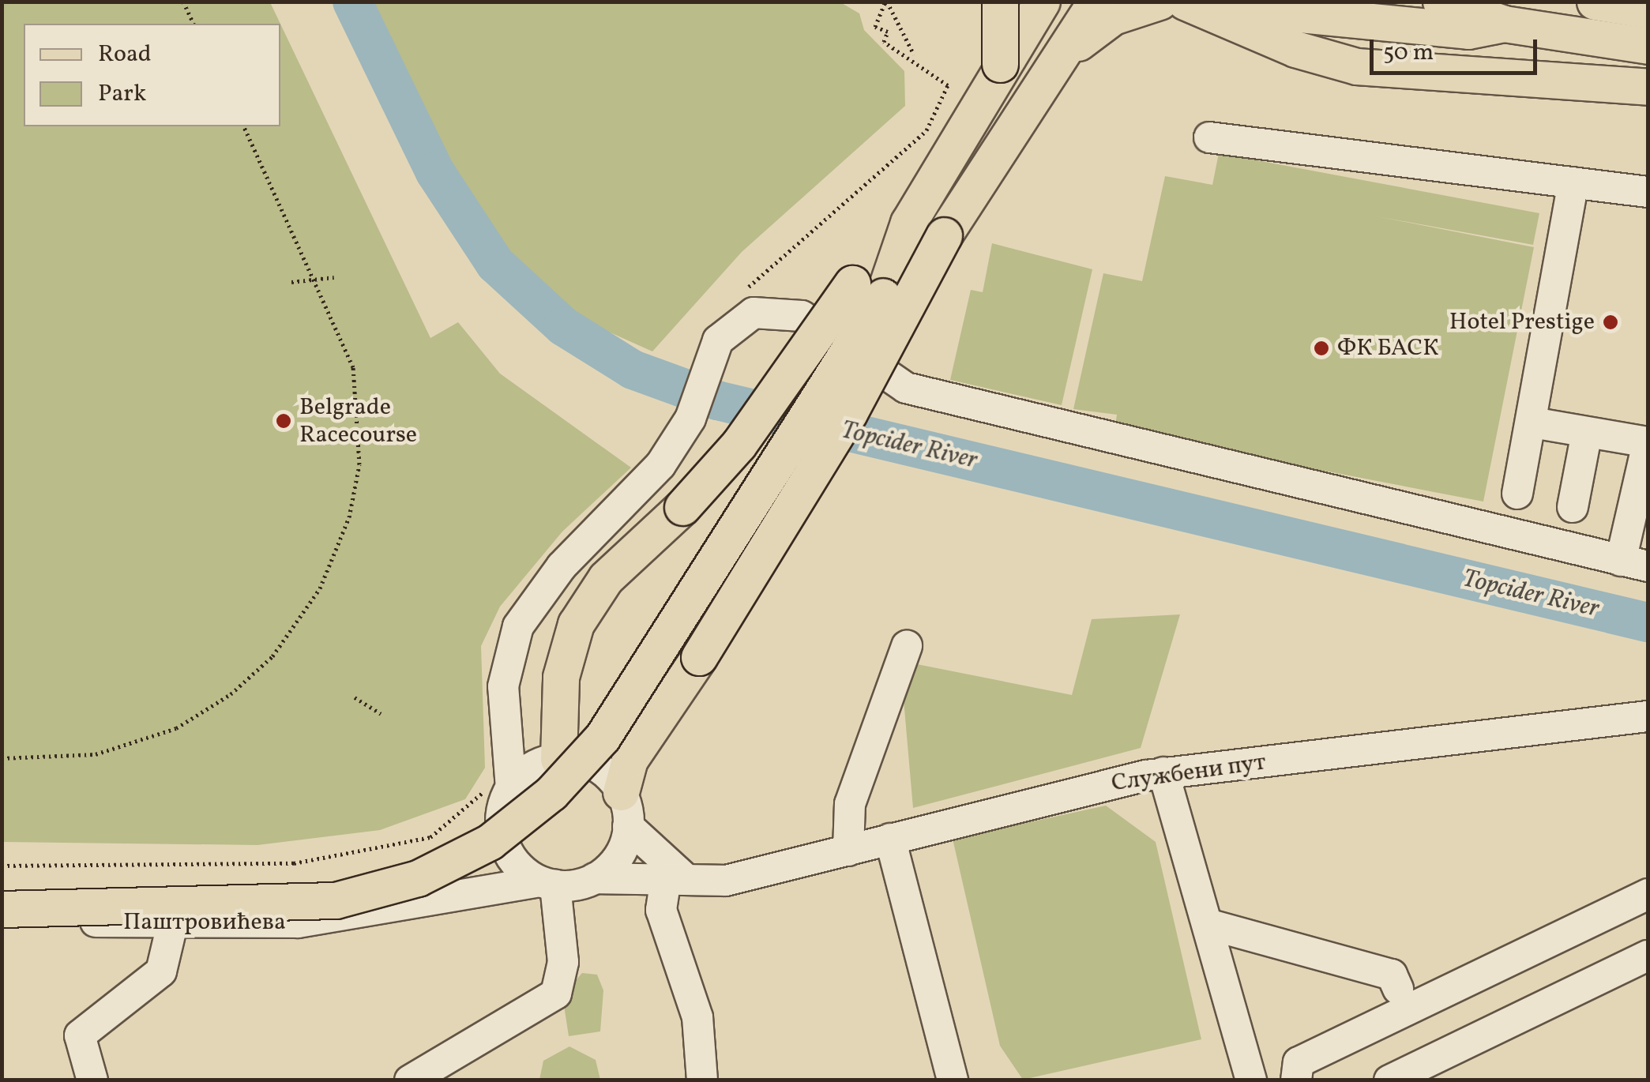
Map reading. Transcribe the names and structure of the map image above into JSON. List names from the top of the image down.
{
  "streets": {
    "street": ["Службени пут", "Паштровићева"]
  },
  "crossings": [
    ["Службени пут", "Паштровићева"]
  ],
  "water": ["Topcider River"],
  "places": ["Hotel Prestige", "ФК БАСК", "Belgrade Racecourse"],
  "legend": ["Road", "Park"],
  "scale_bar": "50 m"
}
